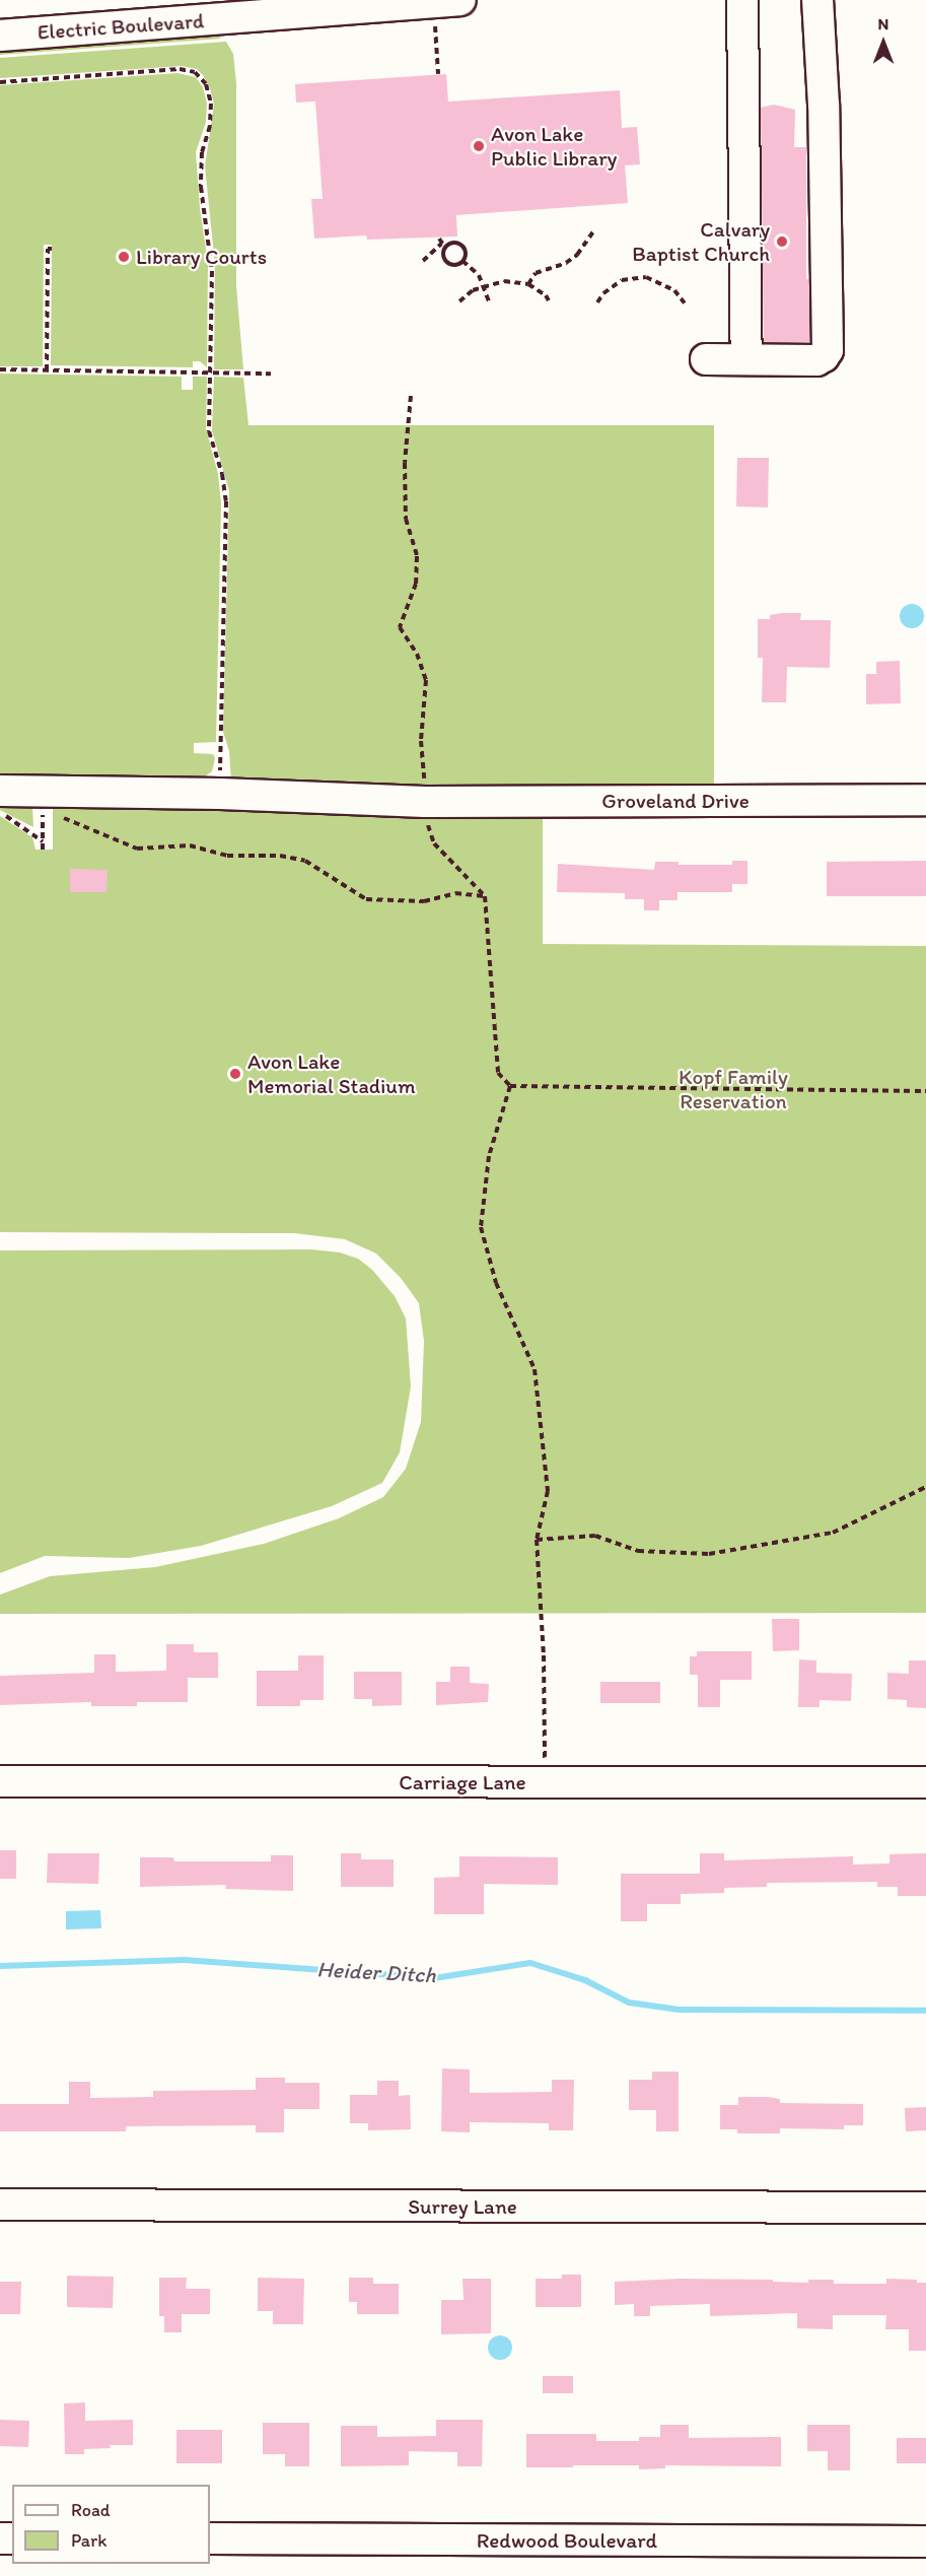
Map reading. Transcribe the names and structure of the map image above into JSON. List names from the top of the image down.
{
  "streets": {
    "street": [
      "Electric Boulevard",
      "Groveland Drive",
      "Carriage Lane",
      "Surrey Lane",
      "Redwood Boulevard"
    ]
  },
  "water": ["Heider Ditch"],
  "parks": ["Kopf Family Reservation"],
  "places": [
    "Avon Lake Public Library",
    "Calvary Baptist Church",
    "Library Courts",
    "Avon Lake Memorial Stadium"
  ],
  "legend": ["Road", "Park"],
  "north": "top"
}
